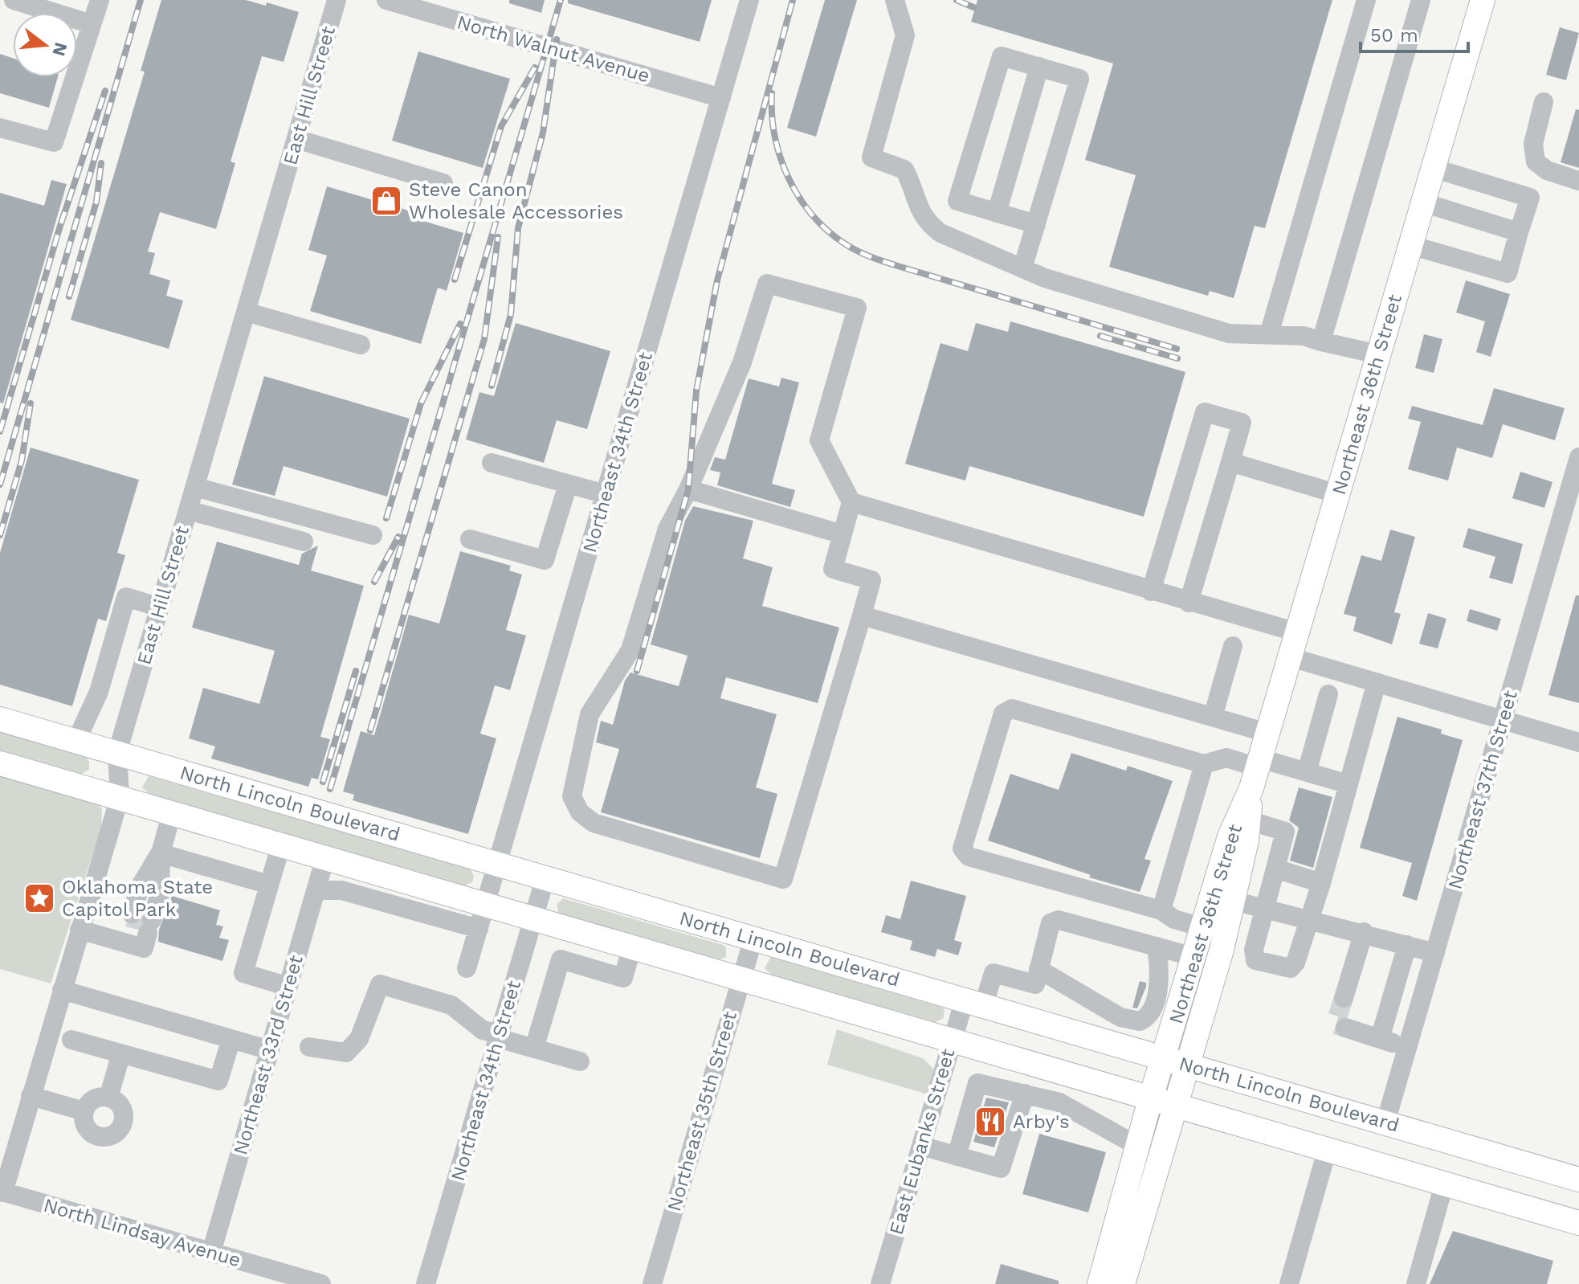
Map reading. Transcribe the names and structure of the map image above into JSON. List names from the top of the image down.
{
  "streets": {
    "main road": ["Northeast 36th Street", "North Lincoln Boulevard"],
    "street": [
      "North Walnut Avenue",
      "East Hill Street",
      "Northeast 34th Street",
      "Northeast 37th Street",
      "Northeast 33rd Street",
      "Northeast 35th Street",
      "East Eubanks Street",
      "North Lindsay Avenue"
    ]
  },
  "crossings": [
    ["North Walnut Avenue", "Northeast 34th Street"],
    ["East Hill Street", "North Lincoln Boulevard"],
    ["East Hill Street", "North Lindsay Avenue"],
    ["Northeast 36th Street", "North Lincoln Boulevard"],
    ["Northeast 34th Street", "North Lincoln Boulevard"],
    ["Northeast 37th Street", "North Lincoln Boulevard"],
    ["North Lincoln Boulevard", "Northeast 35th Street"],
    ["North Lincoln Boulevard", "East Eubanks Street"],
    ["Northeast 33rd Street", "North Lindsay Avenue"]
  ],
  "places": {
    "shop": ["Steve Canon Wholesale Accessories"],
    "place": ["Oklahoma State Capitol Park"],
    "restaurant": ["Arby's"]
  },
  "scale_bar": "50 m",
  "north": "right"
}
